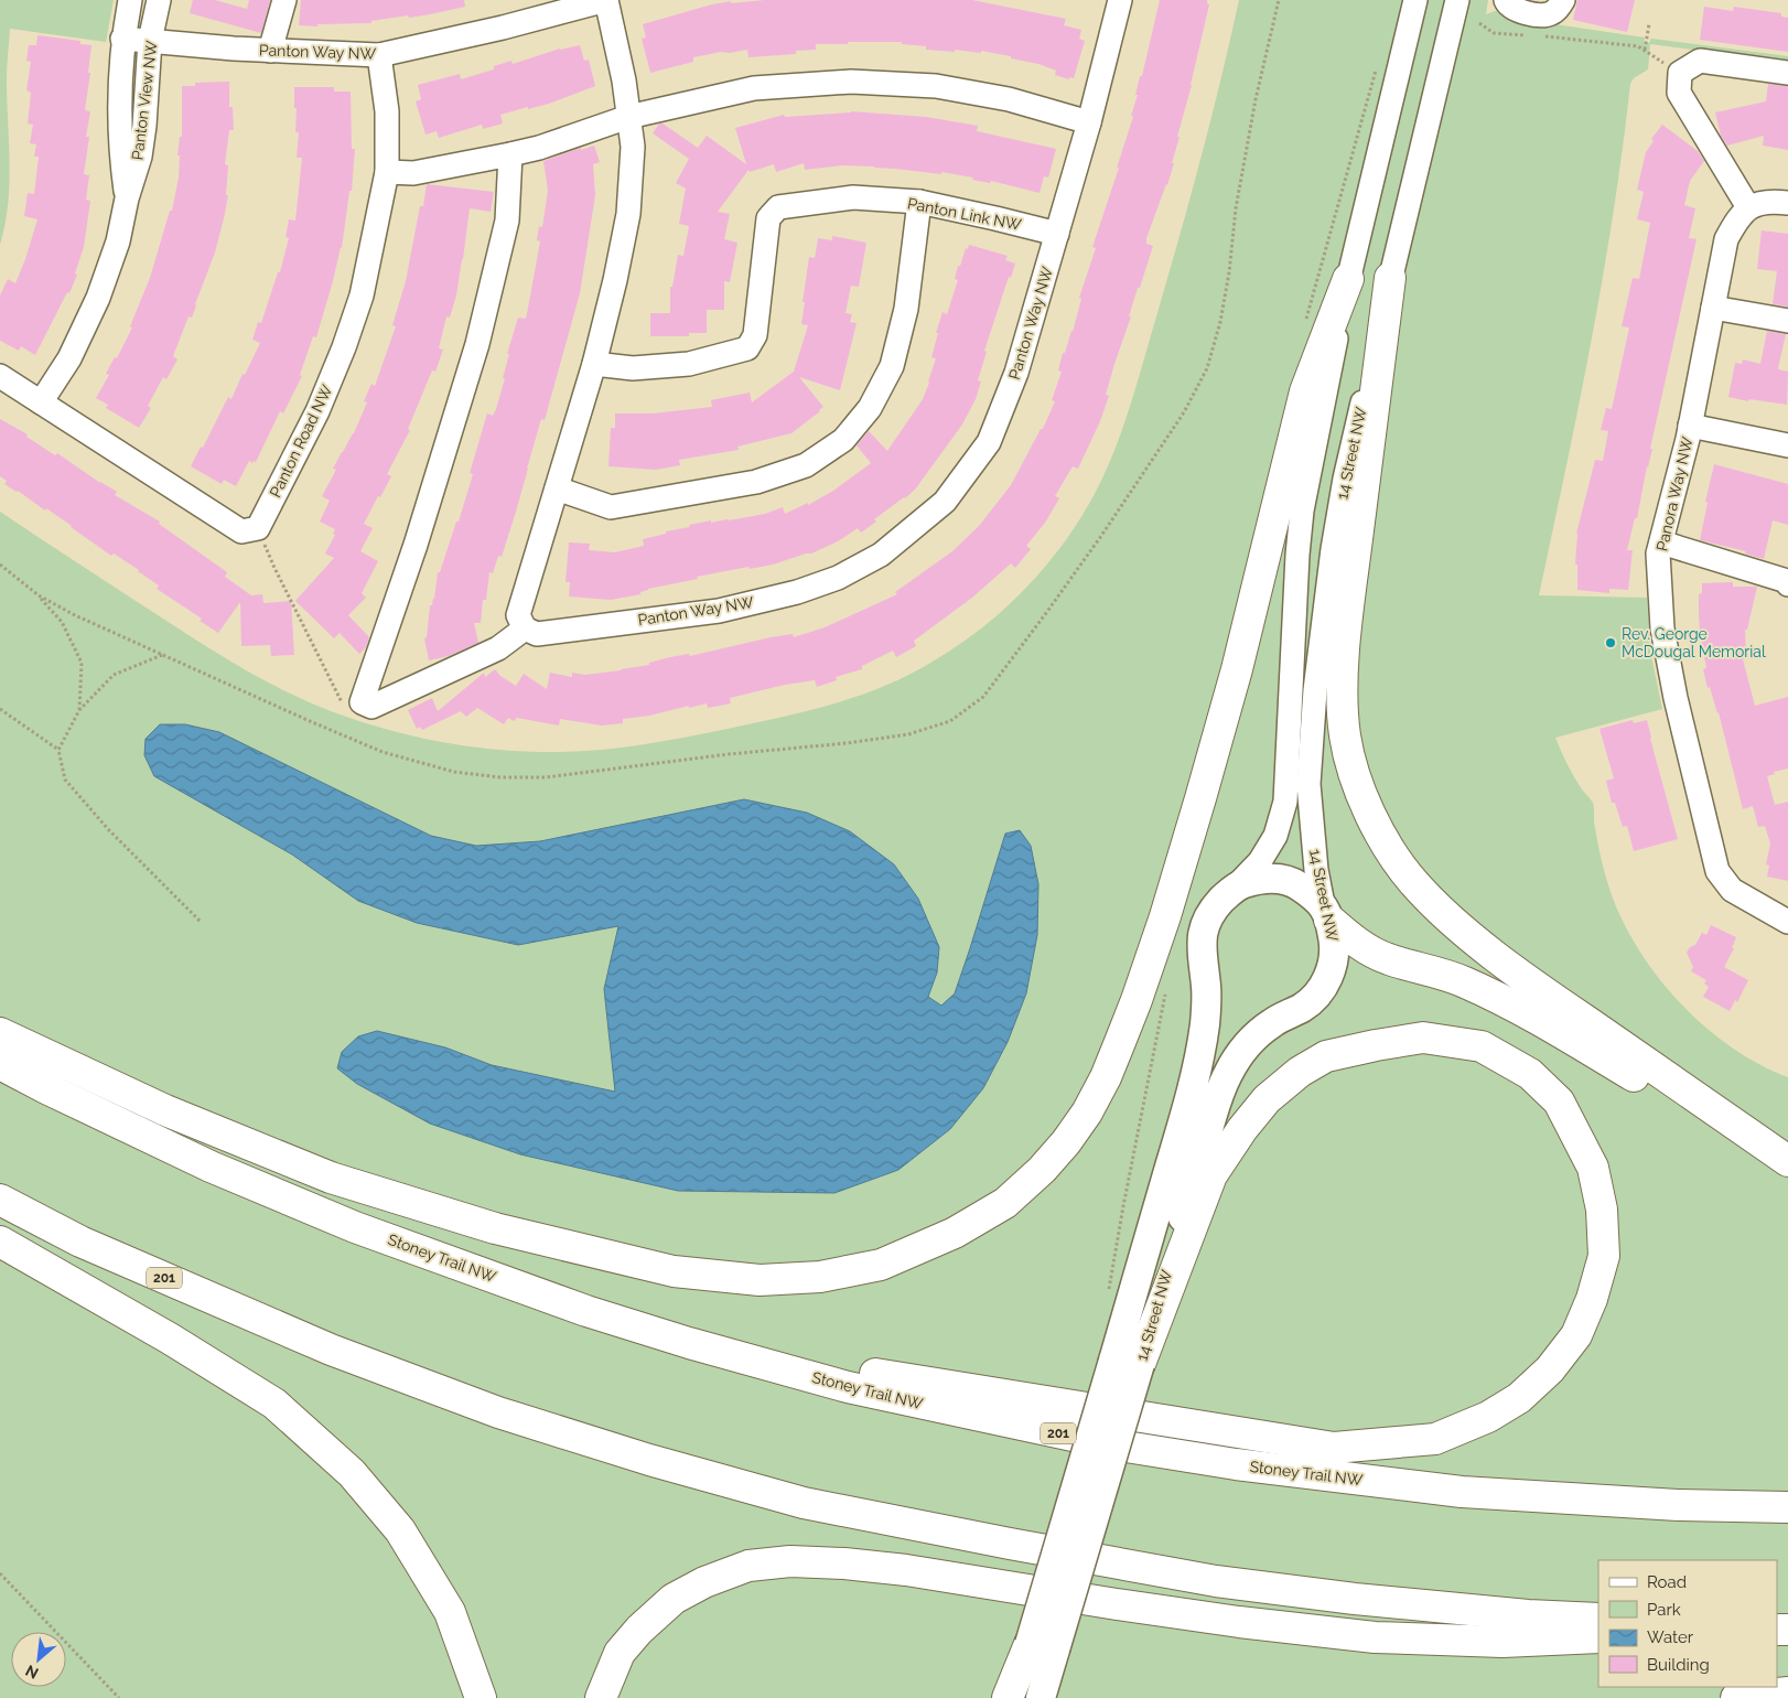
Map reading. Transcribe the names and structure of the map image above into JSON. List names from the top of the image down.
{
  "streets": {
    "highway": ["Stoney Trail NW", "201"],
    "main road": ["14 Street NW"],
    "street": [
      "Panton Way NW",
      "Panton View NW",
      "Panton Link NW",
      "Panton Road NW",
      "Panora Way NW"
    ]
  },
  "crossings": [
    ["Panton Way NW", "Panton View NW"],
    ["Panton Way NW", "Panton Link NW"],
    ["Panton Way NW", "Panton Road NW"]
  ],
  "places": ["Rev. George McDougal Memorial"],
  "legend": [
    "Road",
    "Park",
    "Water",
    "Building"
  ],
  "north": "bottom left"
}
